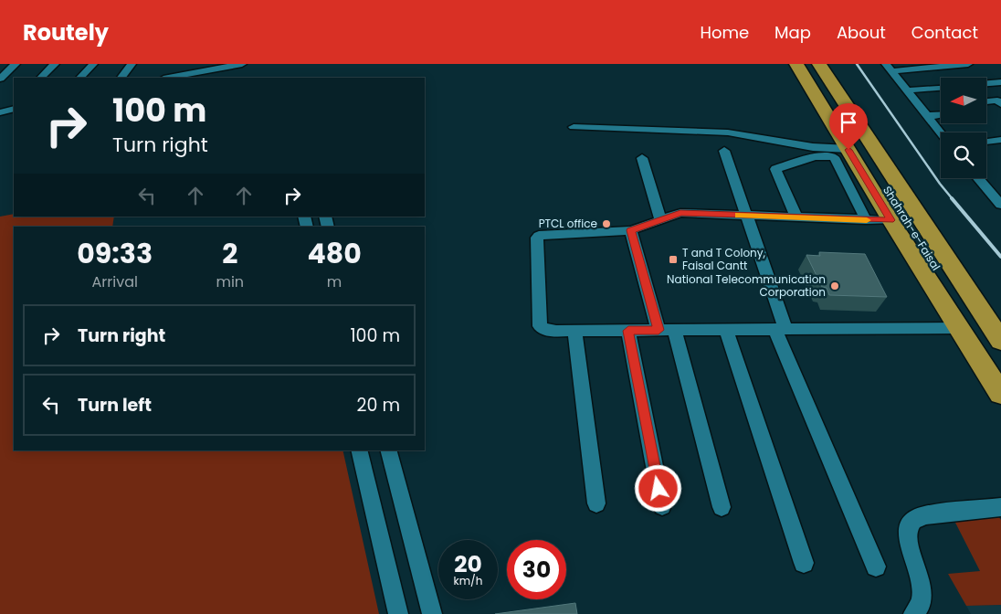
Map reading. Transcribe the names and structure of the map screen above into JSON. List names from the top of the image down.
{
  "streets": {
    "highway": ["Shahrah-e-Faisal"]
  },
  "places": {
    "other": ["PTCL office", "National Telecommunication Corporation"],
    "transit": ["T and T Colony, Faisal Cantt"]
  },
  "north": "left",
  "page": {
    "header": "Routely",
    "nav": [
      "Home",
      "Map",
      "About",
      "Contact"
    ],
    "turn": ["100 m", "Turn right"],
    "eta": [
      "09:33",
      "Arrival",
      "2",
      "min",
      "480",
      "m"
    ],
    "list": [
      {
        "name": "Turn right",
        "value": "100 m"
      },
      {
        "name": "Turn left",
        "value": "20 m"
      }
    ],
    "speed": "20 km/h",
    "limit": "30"
  }
}
